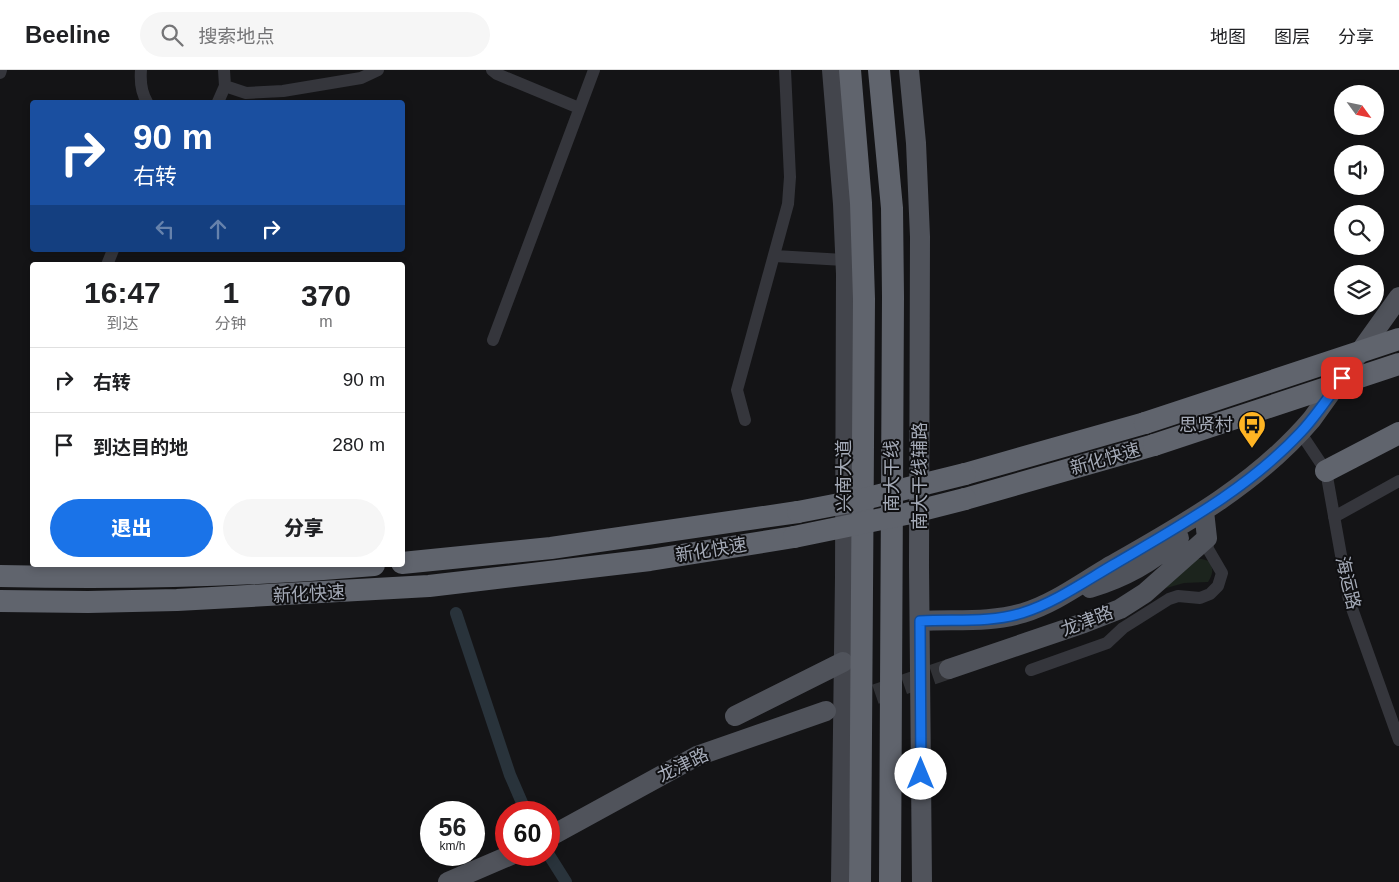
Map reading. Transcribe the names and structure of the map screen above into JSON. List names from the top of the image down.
{
  "streets": {
    "highway": ["新化快速", "南大干线"],
    "main road": ["兴南大道", "南大干线辅路", "龙津路"],
    "street": ["海运路"]
  },
  "places": {
    "bus stop": ["思贤村"]
  },
  "north": "bottom right",
  "page": {
    "header": "Beeline",
    "search": "搜索地点",
    "nav": ["地图", "图层", "分享"],
    "turn": ["90 m", "右转"],
    "eta": [
      "16:47",
      "到达",
      "1",
      "分钟",
      "370",
      "m"
    ],
    "list": [
      {
        "name": "右转",
        "value": "90 m"
      },
      {
        "name": "到达目的地",
        "value": "280 m"
      }
    ],
    "buttons": ["退出", "分享"],
    "speed": "56 km/h",
    "limit": "60"
  }
}
